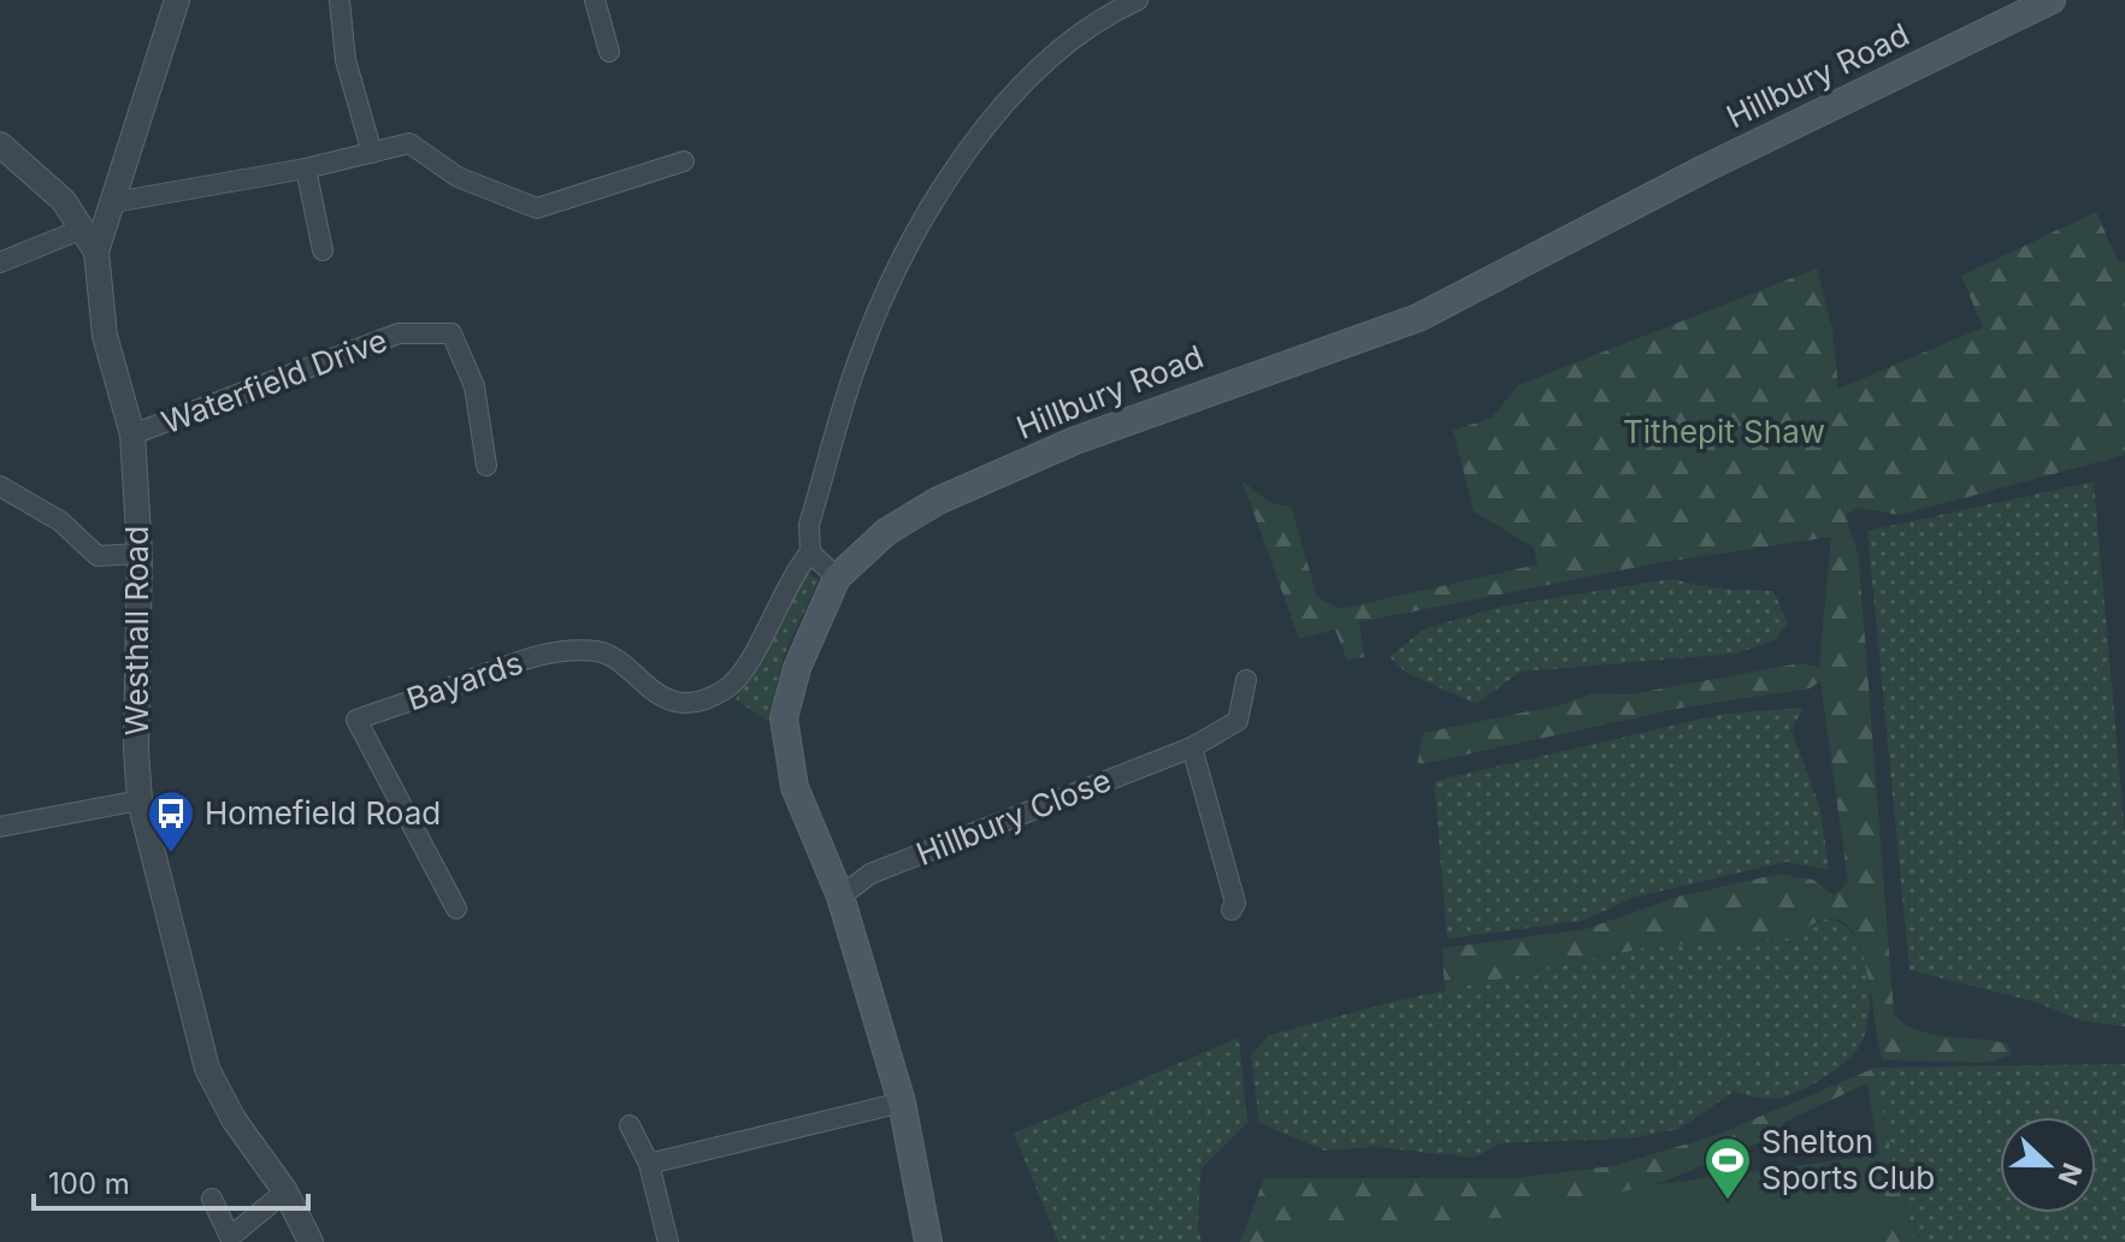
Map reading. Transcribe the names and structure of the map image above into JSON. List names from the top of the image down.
{
  "streets": {
    "main road": ["Hillbury Road"],
    "street": [
      "Waterfield Drive",
      "Westhall Road",
      "Bayards",
      "Hillbury Close"
    ]
  },
  "crossings": [
    ["Hillbury Road", "Hillbury Close"],
    ["Waterfield Drive", "Westhall Road"]
  ],
  "parks": ["Tithepit Shaw"],
  "places": {
    "bus stop": ["Homefield Road"],
    "sports": ["Shelton Sports Club"]
  },
  "scale_bar": "100 m",
  "north": "right"
}
